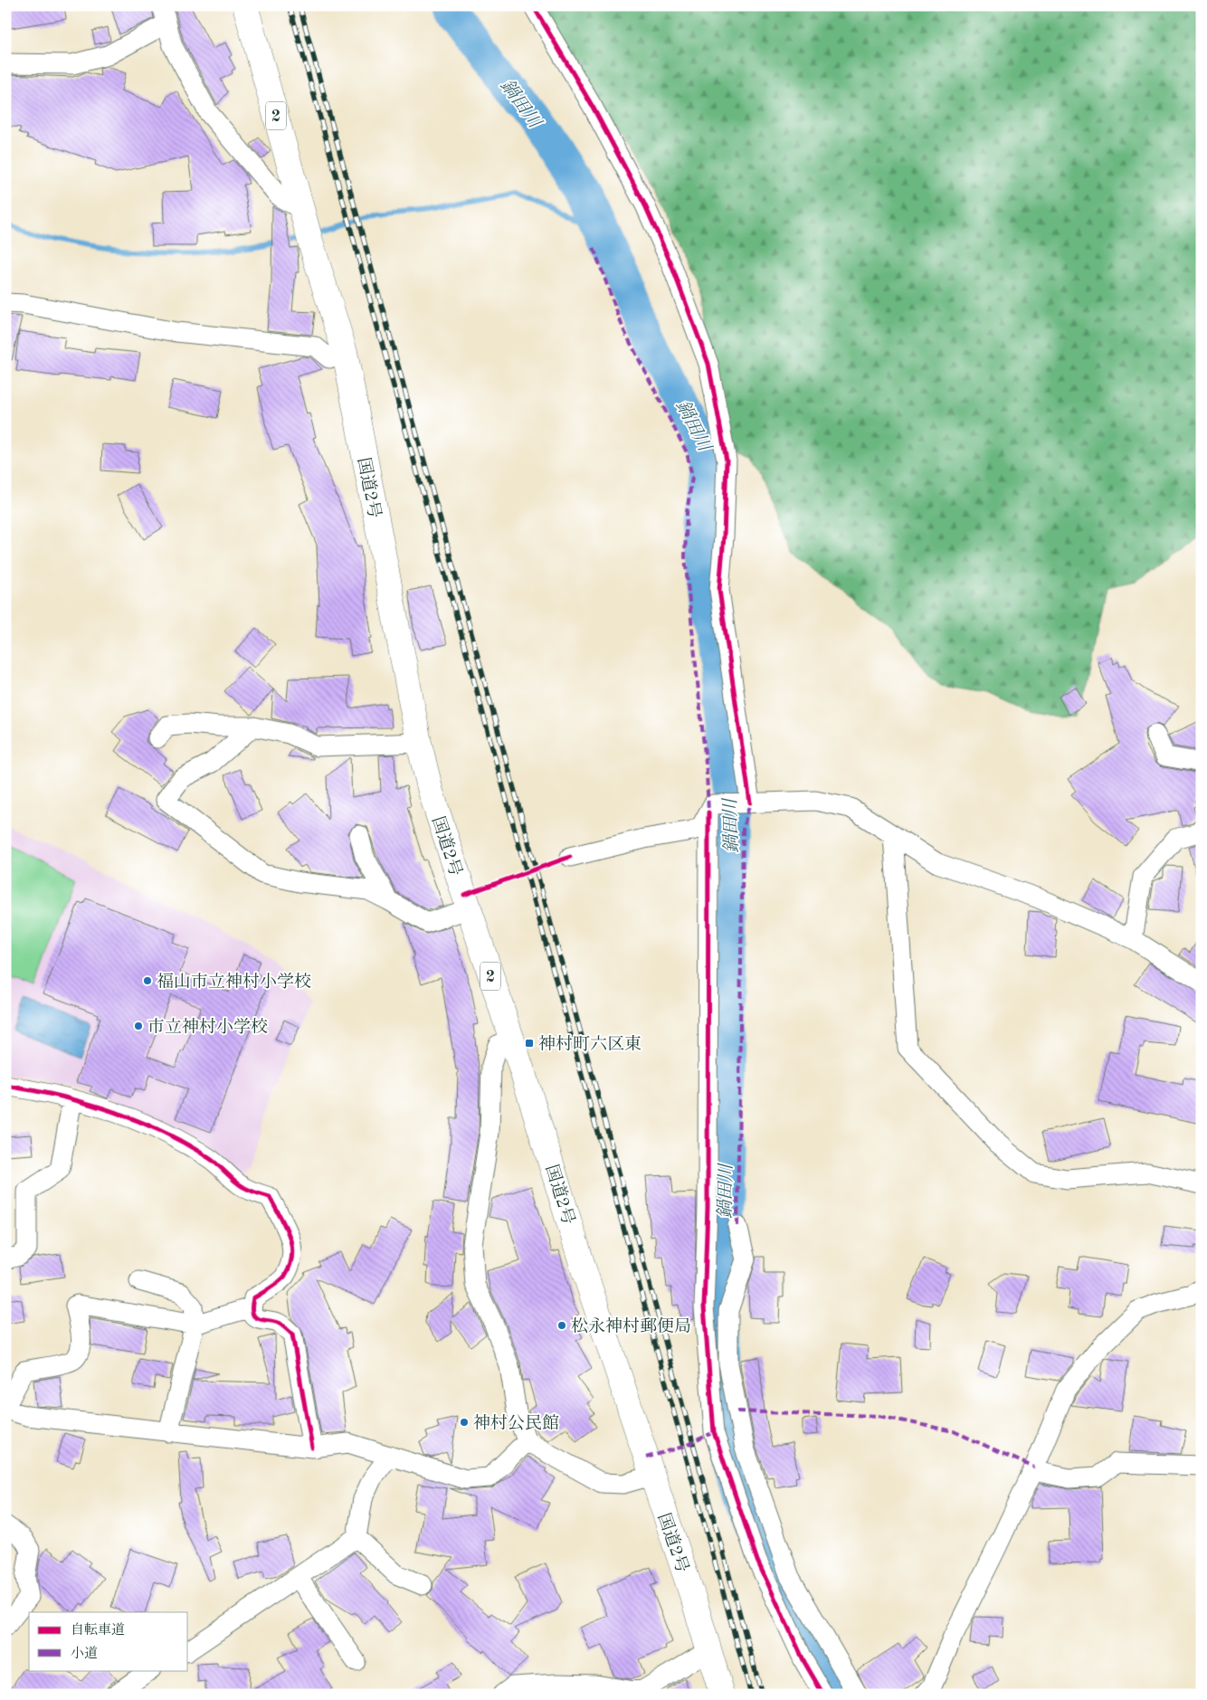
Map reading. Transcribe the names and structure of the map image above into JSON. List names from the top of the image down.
{
  "streets": {
    "highway": ["2", "国道2号"]
  },
  "water": ["鍋田川"],
  "places": {
    "other": [
      "福山市立神村小学校",
      "市立神村小学校",
      "松永神村郵便局",
      "神村公民館"
    ],
    "transit": ["神村町六区東"]
  },
  "legend": ["自転車道", "小道"]
}
